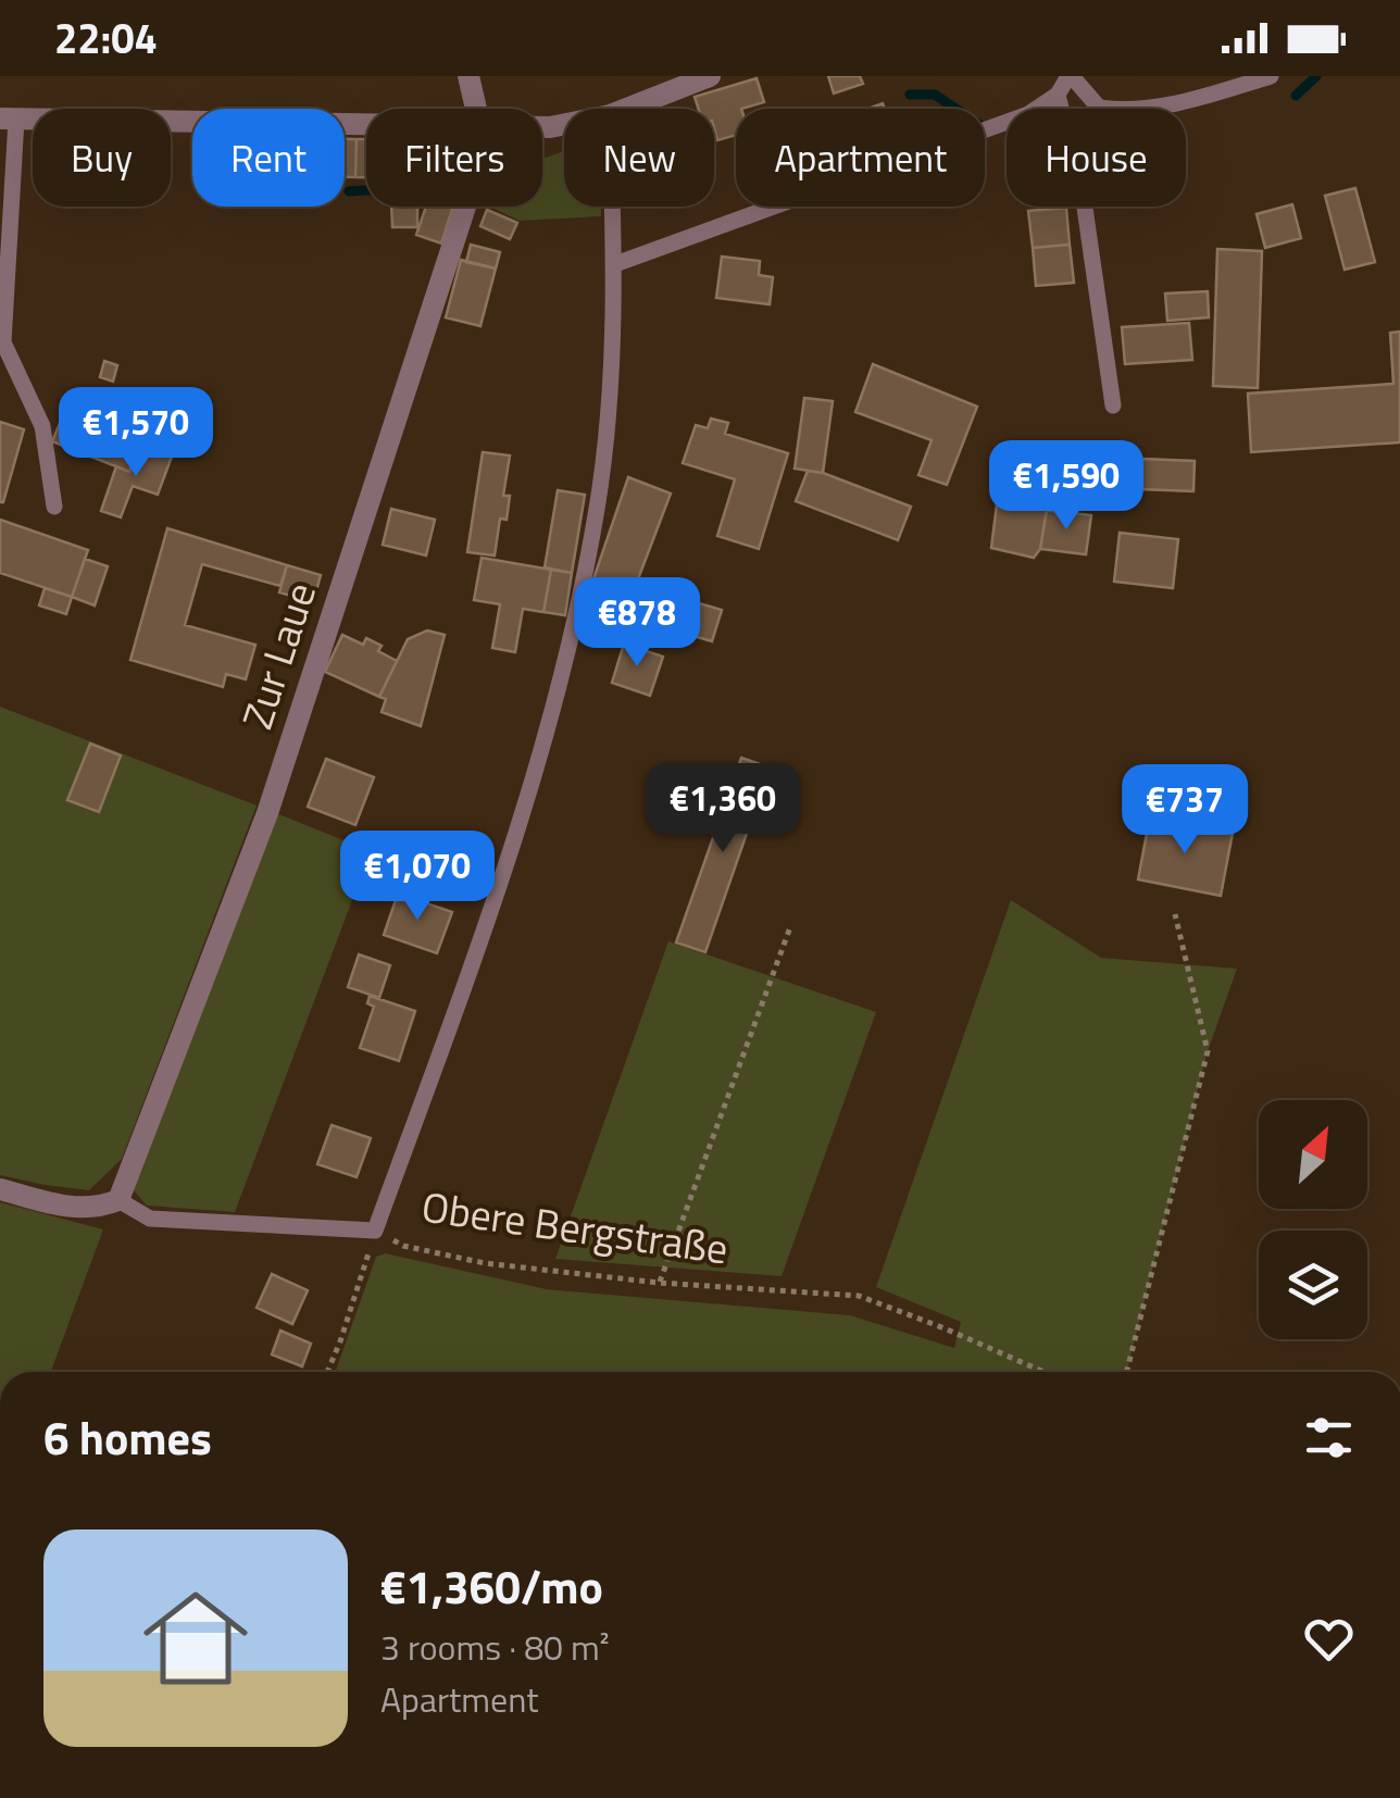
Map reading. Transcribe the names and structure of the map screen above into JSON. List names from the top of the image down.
{
  "streets": {
    "street": ["Zur Laue", "Obere Bergstraße"]
  },
  "crossings": [
    ["Zur Laue", "Obere Bergstraße"]
  ],
  "north": "top right",
  "page": {
    "status": "22:04",
    "chip": [
      "Buy",
      "Rent",
      "Filters",
      "New",
      "Apartment",
      "House"
    ],
    "price": [
      "€1,570",
      "€1,590",
      "€878",
      "€1,360",
      "€737",
      "€1,070"
    ],
    "heading": "6 homes",
    "list": [
      {
        "name": "€1,360/mo",
        "note": "3 rooms · 80 m² · Apartment"
      }
    ]
  }
}
